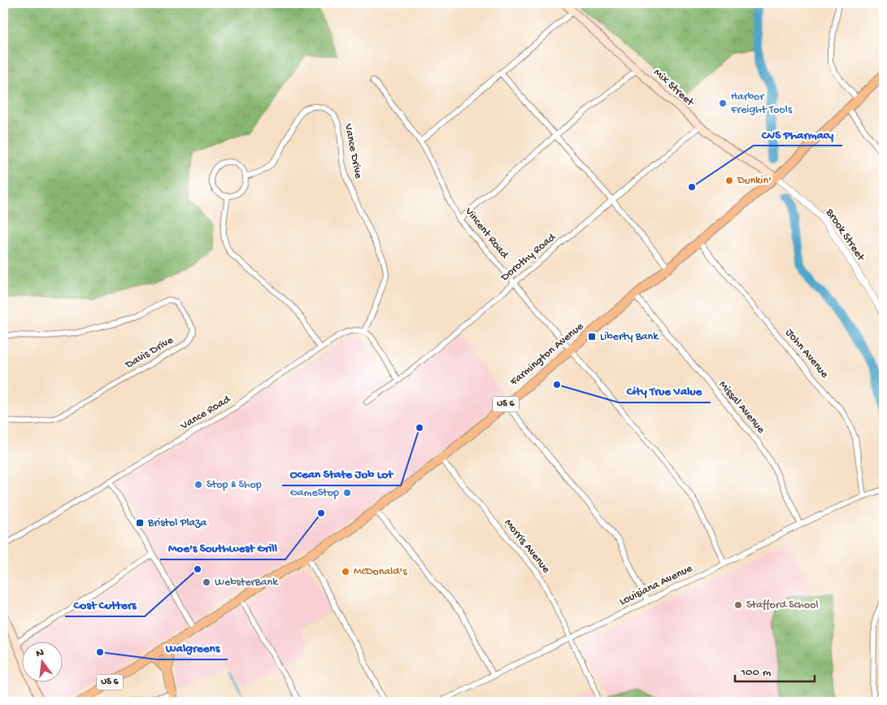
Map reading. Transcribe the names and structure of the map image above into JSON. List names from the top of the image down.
{
  "streets": {
    "main road": ["Mix Street", "Farmington Avenue", "US 6"],
    "street": [
      "Vance Drive",
      "Vincent Road",
      "Brook Street",
      "Dorothy Road",
      "Davis Drive",
      "John Avenue",
      "Missal Avenue",
      "Vance Road",
      "Morris Avenue",
      "Louisiana Avenue"
    ]
  },
  "crossings": [
    ["Mix Street", "Brook Street"],
    ["Mix Street", "Dorothy Road"],
    ["Mix Street", "Farmington Avenue"],
    ["Vance Drive", "Vance Road"],
    ["Vincent Road", "Dorothy Road"],
    ["Vincent Road", "Farmington Avenue"],
    ["Vincent Road", "Louisiana Avenue"],
    ["Brook Street", "Farmington Avenue"],
    ["John Avenue", "Farmington Avenue"],
    ["John Avenue", "Louisiana Avenue"],
    ["Farmington Avenue", "Missal Avenue"],
    ["Farmington Avenue", "Morris Avenue"],
    ["Missal Avenue", "Louisiana Avenue"],
    ["Morris Avenue", "Louisiana Avenue"]
  ],
  "places": {
    "other": [
      "Harbor Freight Tools",
      "Dunkin'",
      "CVS Pharmacy",
      "City True Value",
      "Ocean State Job Lot",
      "Stop & Shop",
      "GameStop",
      "Moe's Southwest Grill",
      "Cost Cutters",
      "McDonald's",
      "WebsterBank",
      "Stafford School",
      "Walgreens"
    ],
    "transit": ["Liberty Bank", "Bristol Plaza"]
  },
  "scale_bar": "100 m",
  "north": "top"
}
